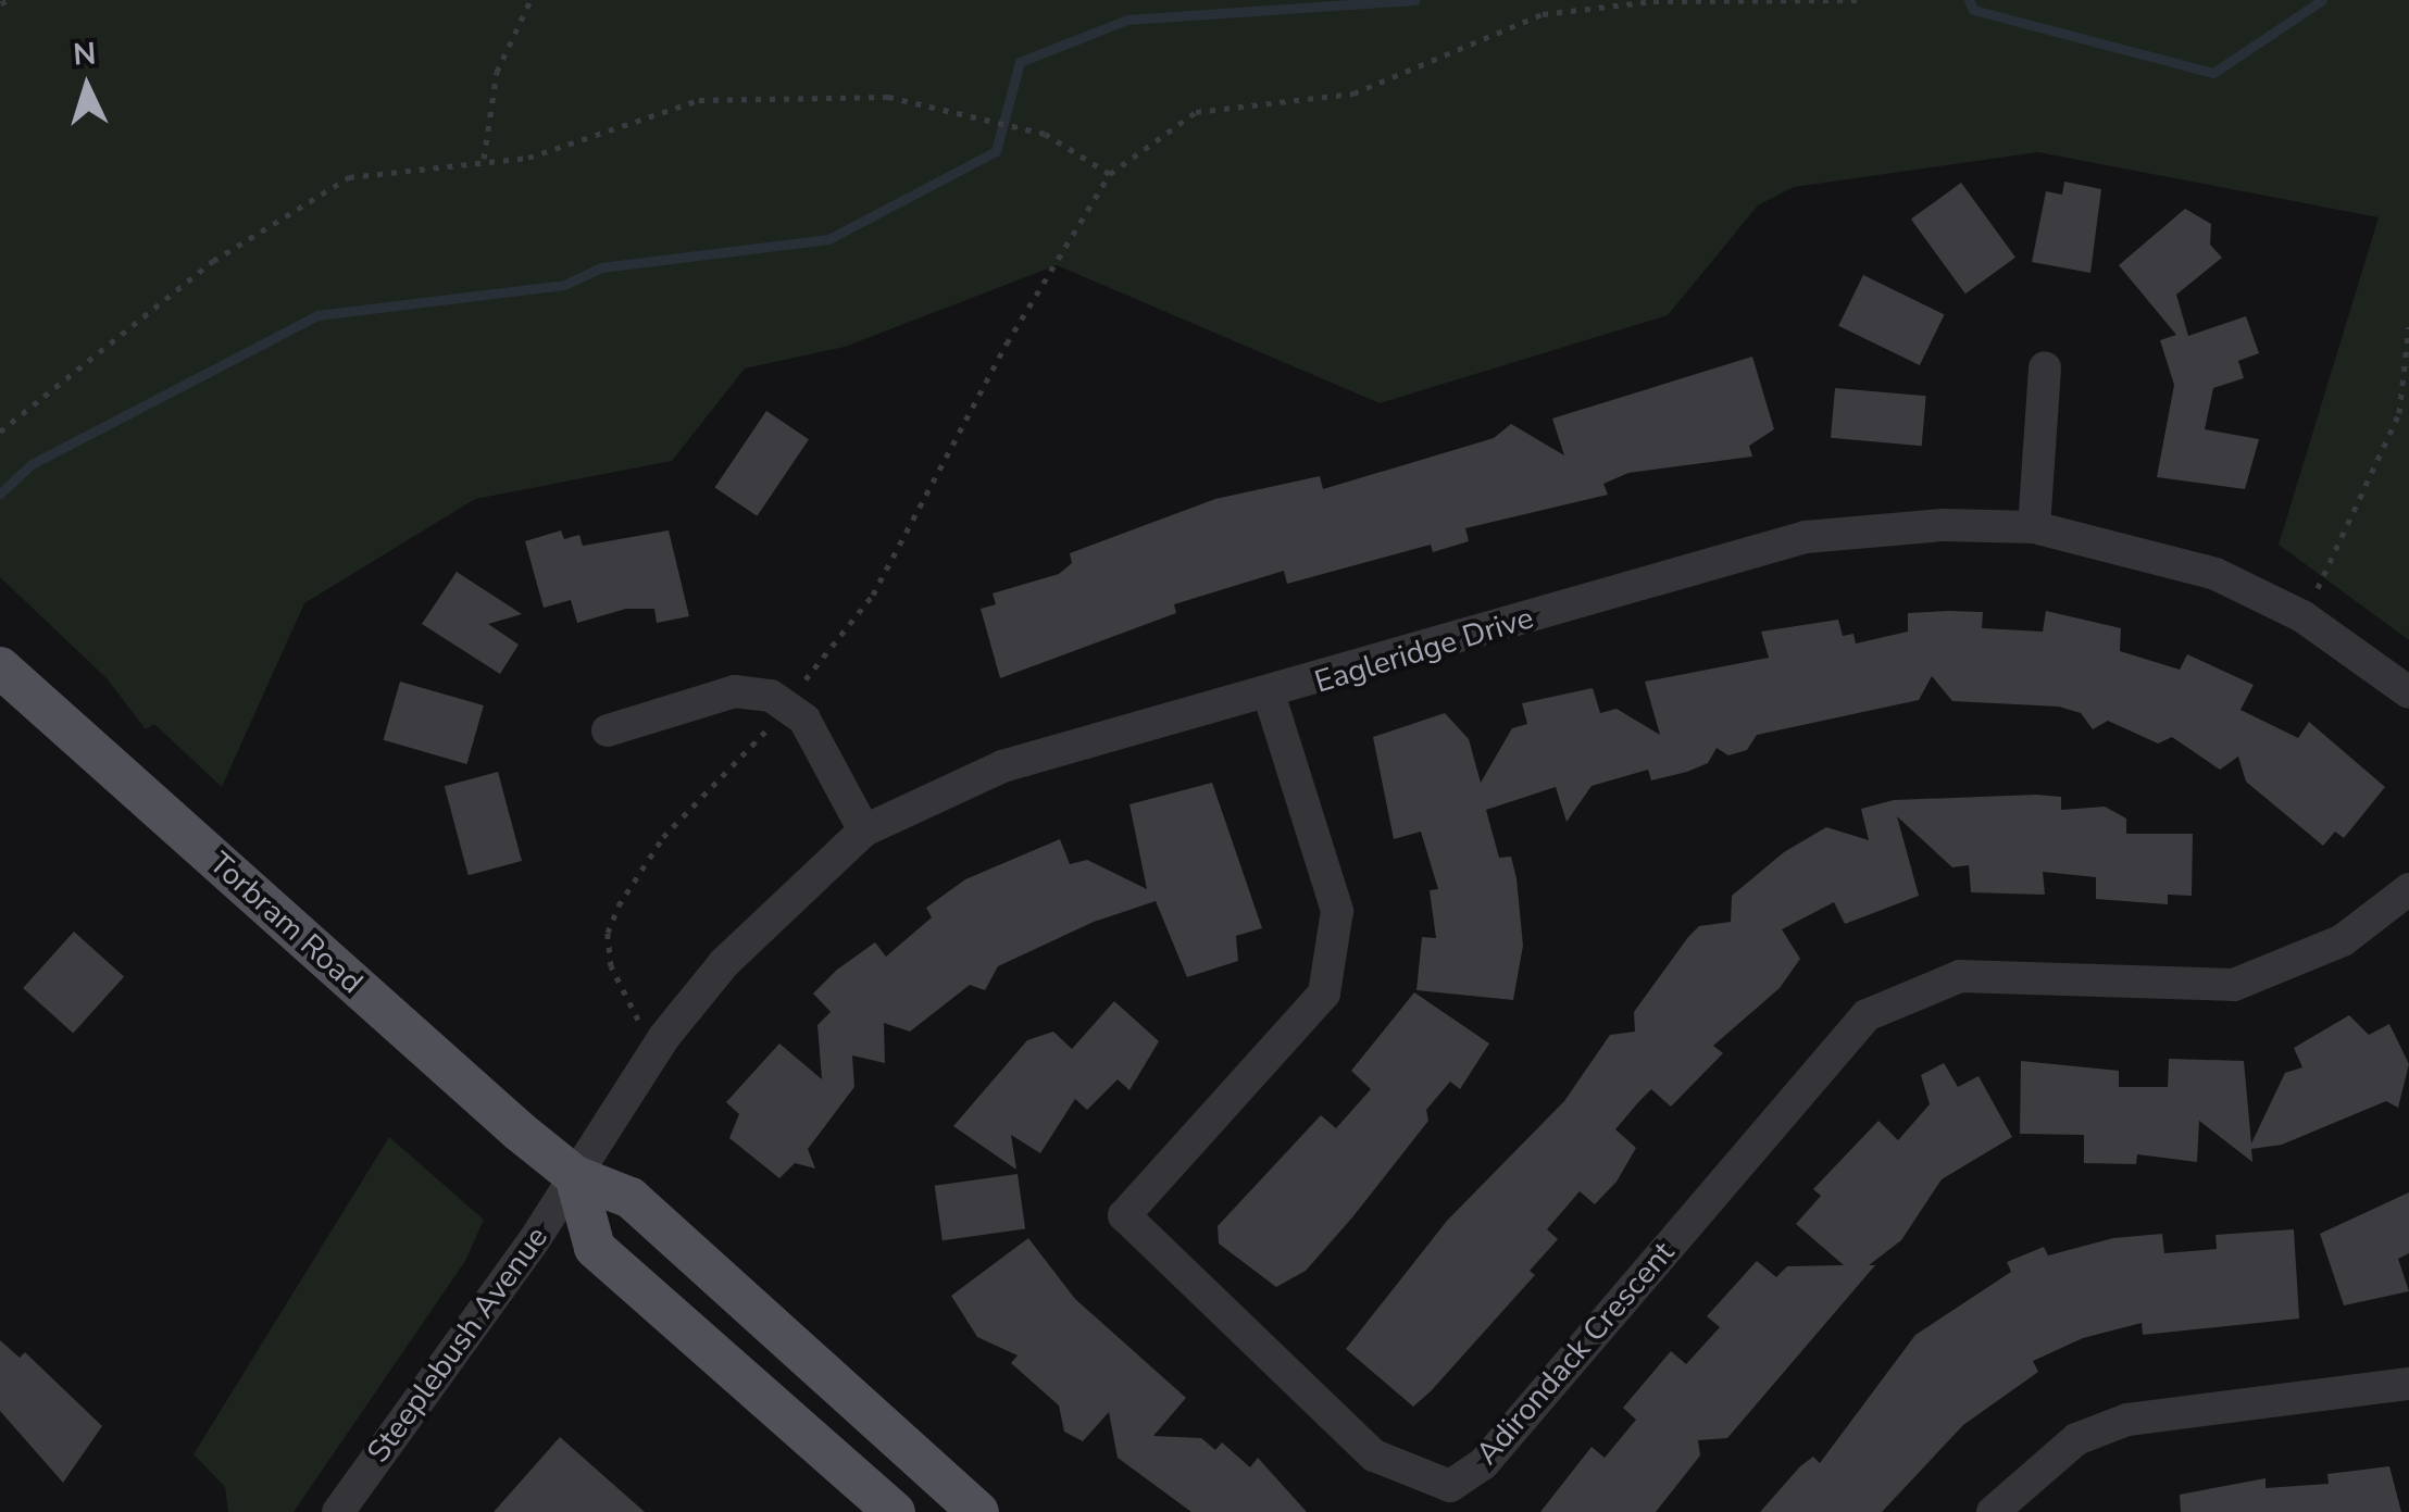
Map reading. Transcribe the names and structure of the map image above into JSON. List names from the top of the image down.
{
  "streets": {
    "main road": ["Torbram Road"],
    "street": ["Eagleridge Drive", "Steeplebush Avenue", "Adirondack Crescent"]
  },
  "crossings": [
    ["Eagleridge Drive", "Torbram Road"],
    ["Eagleridge Drive", "Steeplebush Avenue"],
    ["Eagleridge Drive", "Adirondack Crescent"],
    ["Torbram Road", "Steeplebush Avenue"]
  ],
  "north": "top"
}
